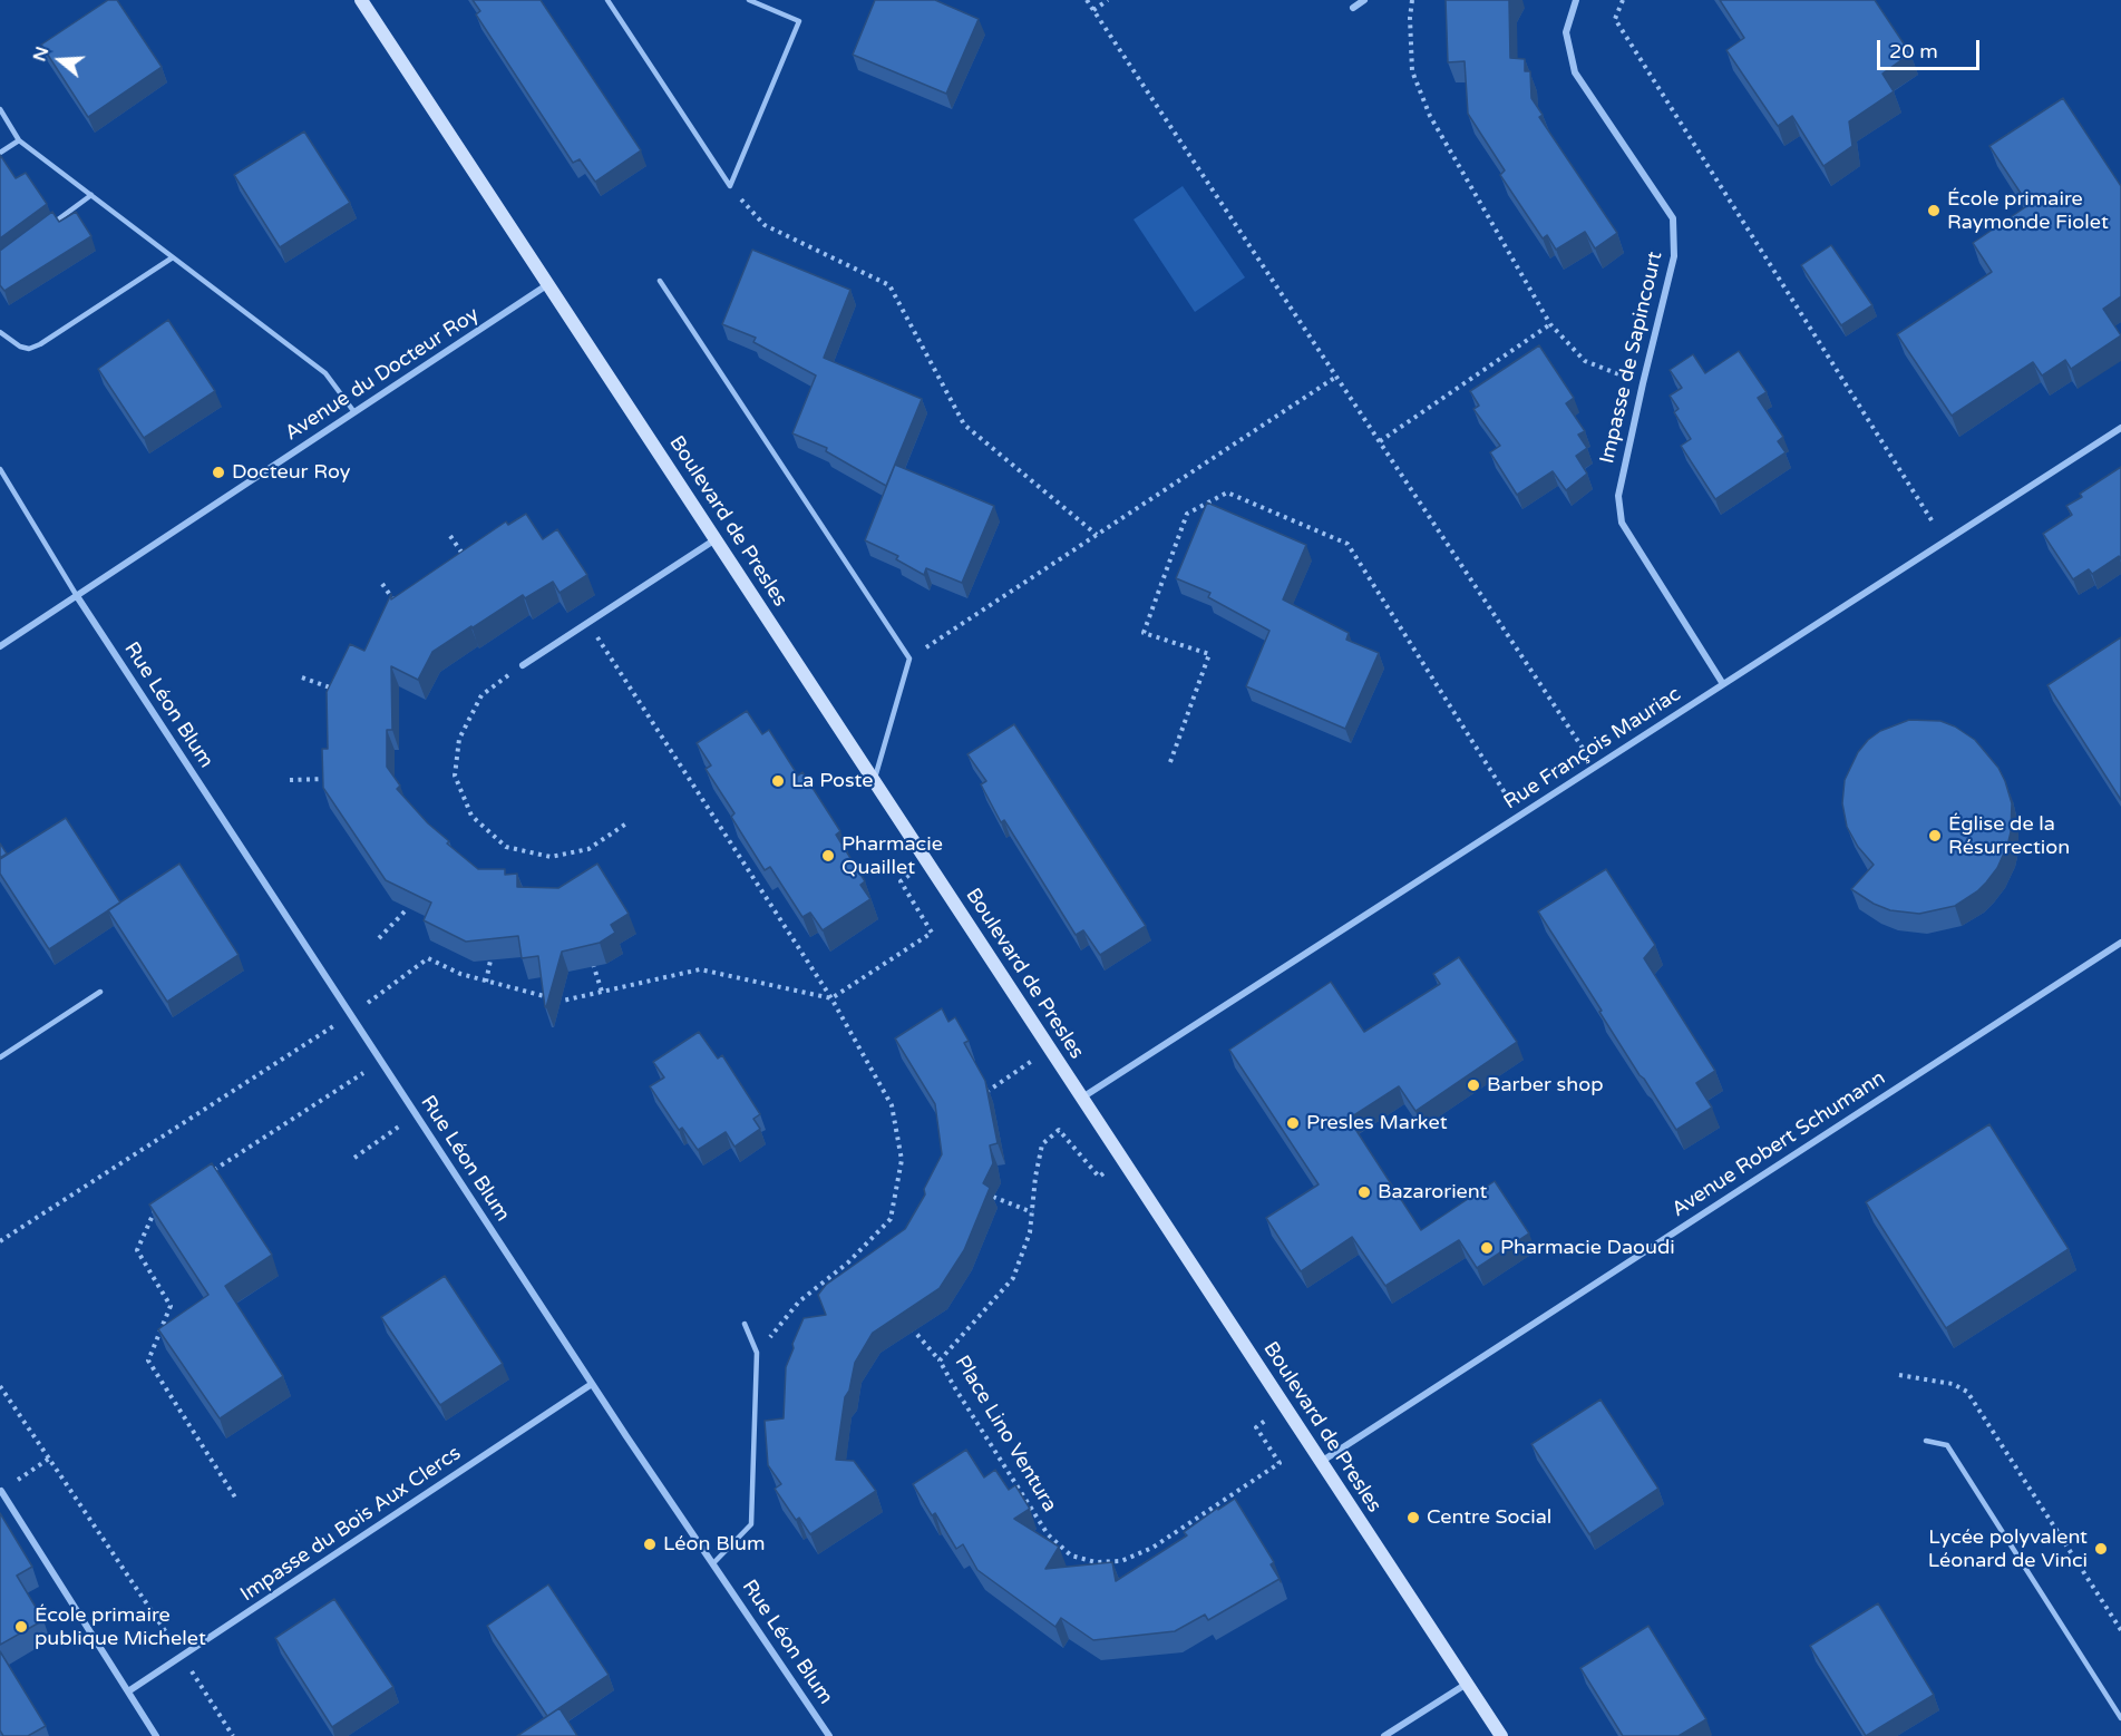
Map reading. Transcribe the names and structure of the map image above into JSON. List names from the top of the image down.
{
  "streets": {
    "street": [
      "Impasse de Sapincourt",
      "Avenue du Docteur Roy",
      "Boulevard de Presles",
      "Rue Léon Blum",
      "Rue François Mauriac",
      "Avenue Robert Schumann",
      "Impasse du Bois Aux Clercs"
    ],
    "path": ["Place Lino Ventura"]
  },
  "crossings": [
    ["Impasse de Sapincourt", "Rue François Mauriac"],
    ["Avenue du Docteur Roy", "Boulevard de Presles"],
    ["Avenue du Docteur Roy", "Rue Léon Blum"],
    ["Boulevard de Presles", "Rue François Mauriac"],
    ["Boulevard de Presles", "Avenue Robert Schumann"],
    ["Boulevard de Presles", "Place Lino Ventura"],
    ["Rue Léon Blum", "Impasse du Bois Aux Clercs"]
  ],
  "places": [
    "École primaire Raymonde Fiolet",
    "Docteur Roy",
    "La Poste",
    "Église de la Résurrection",
    "Pharmacie Quaillet",
    "Barber shop",
    "Presles Market",
    "Bazarorient",
    "Pharmacie Daoudi",
    "Centre Social",
    "Léon Blum",
    "Lycée polyvalent Léonard de Vinci",
    "École primaire publique Michelet"
  ],
  "scale_bar": "20 m",
  "north": "left"
}
